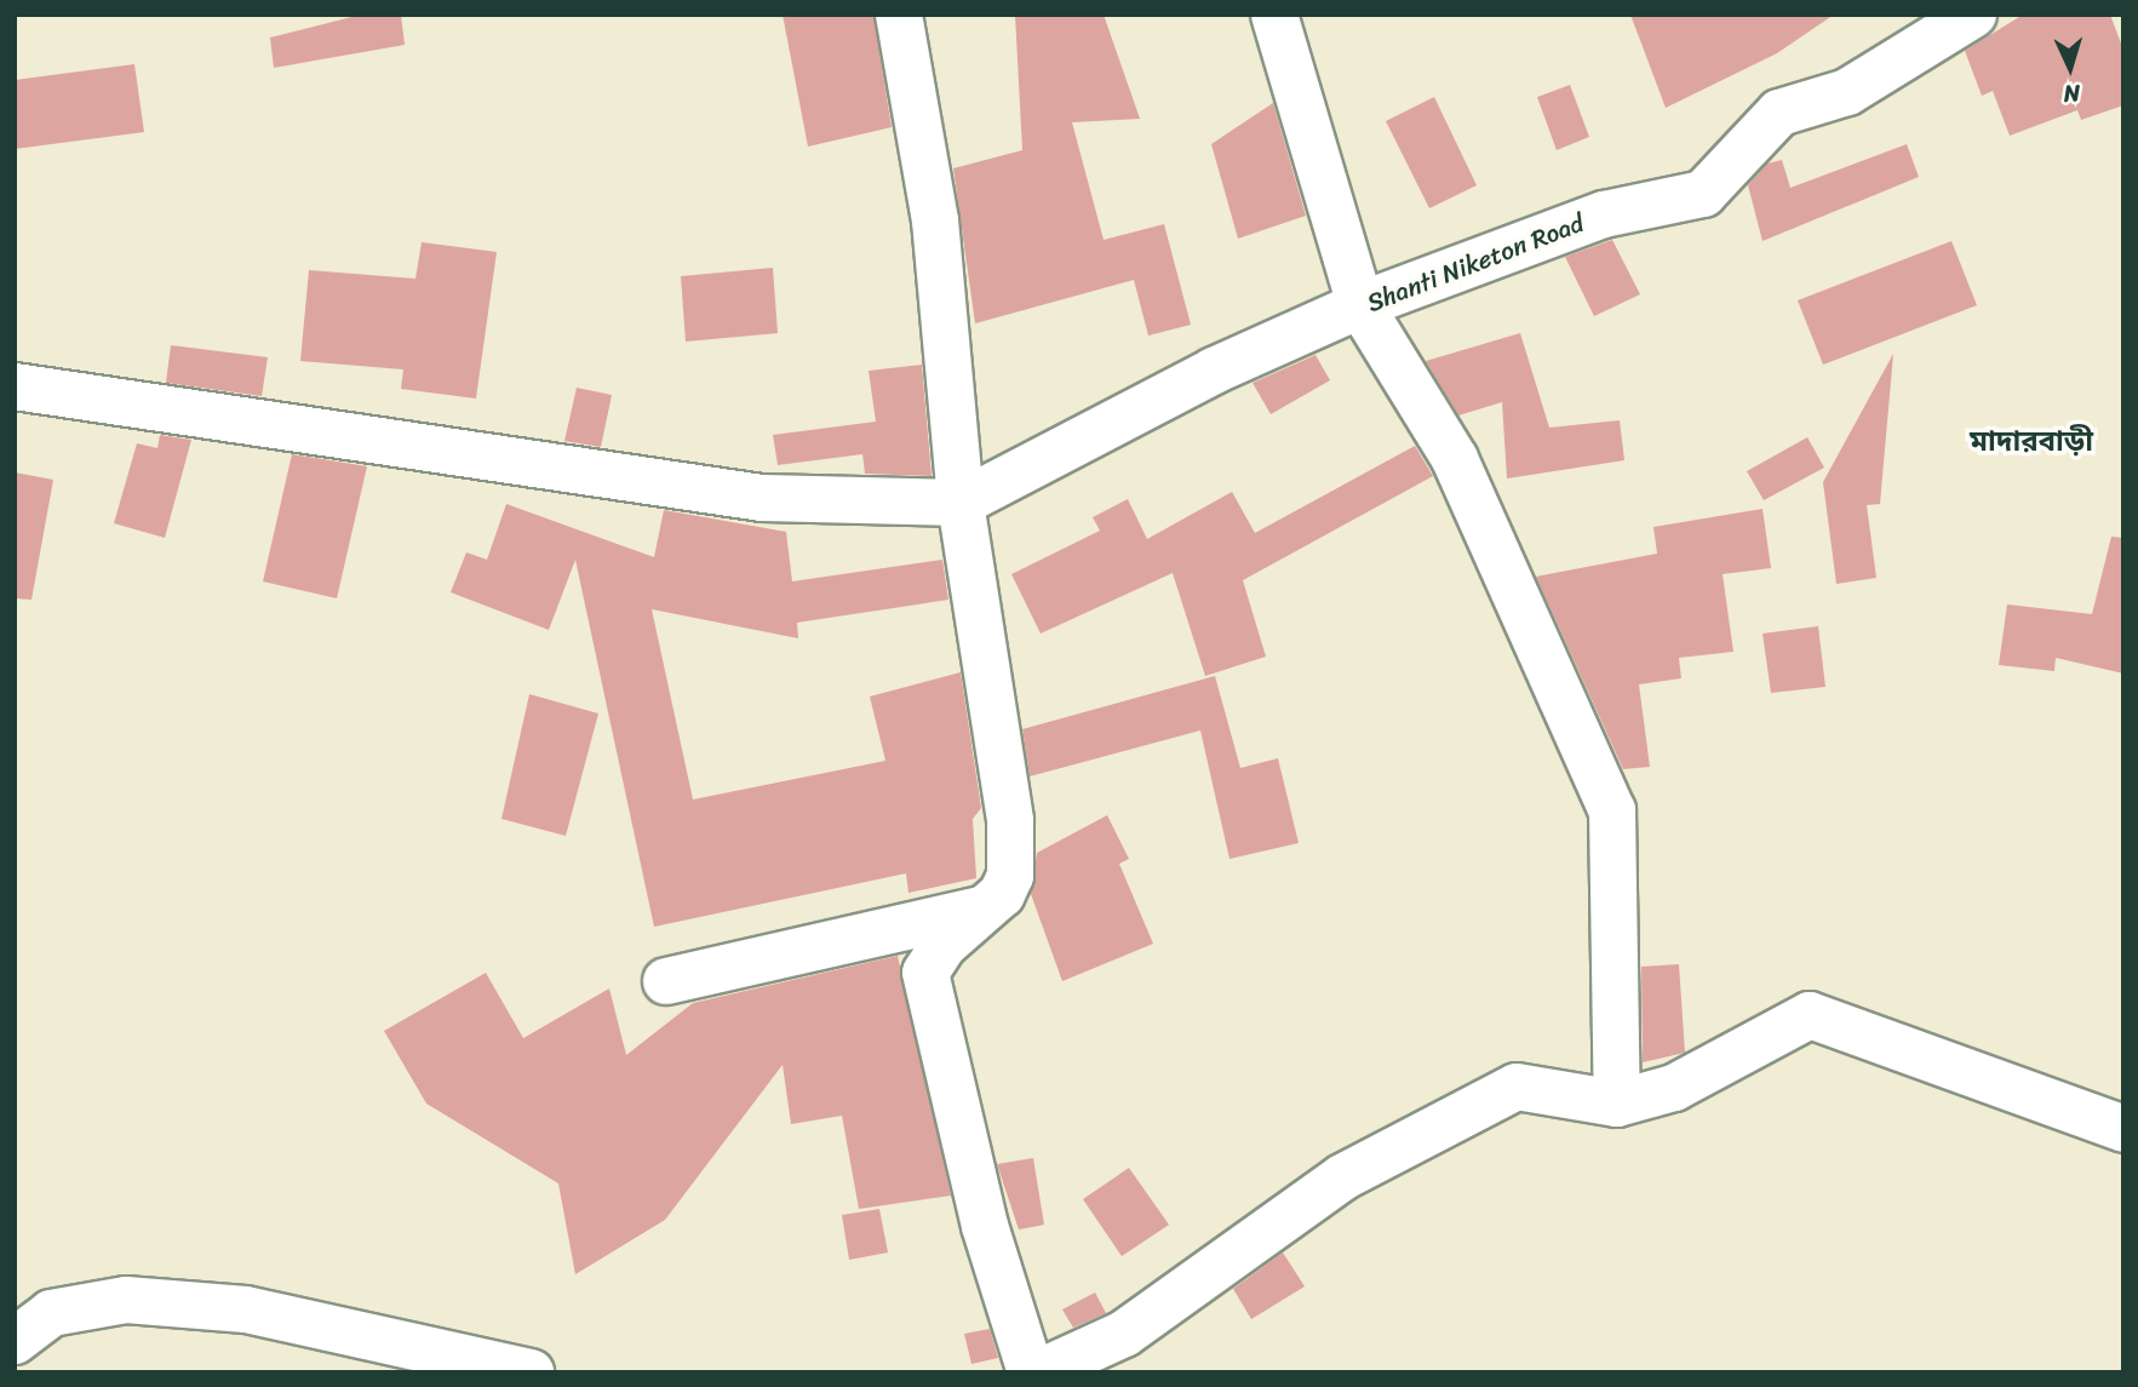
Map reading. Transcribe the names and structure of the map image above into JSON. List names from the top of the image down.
{
  "streets": {
    "street": ["Shanti Niketon Road"]
  },
  "districts": ["মাদারবাড়ী"],
  "north": "bottom"
}
